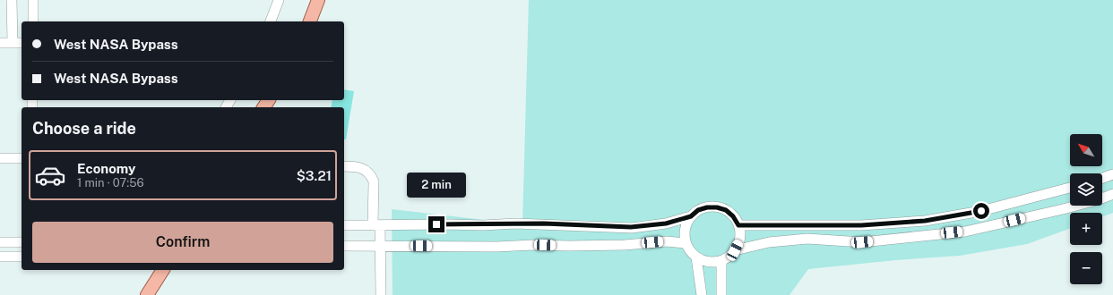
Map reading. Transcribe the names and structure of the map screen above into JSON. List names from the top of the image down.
{
  "north": "top left",
  "page": {
    "banner": ["West NASA Bypass", "West NASA Bypass"],
    "heading": "Choose a ride",
    "map_buttons": ["+", "−"],
    "list": [
      {
        "name": "Economy",
        "note": "1 min · 07:56",
        "value": "$3.21"
      }
    ],
    "bubble": "2 min",
    "buttons": "Confirm"
  }
}
